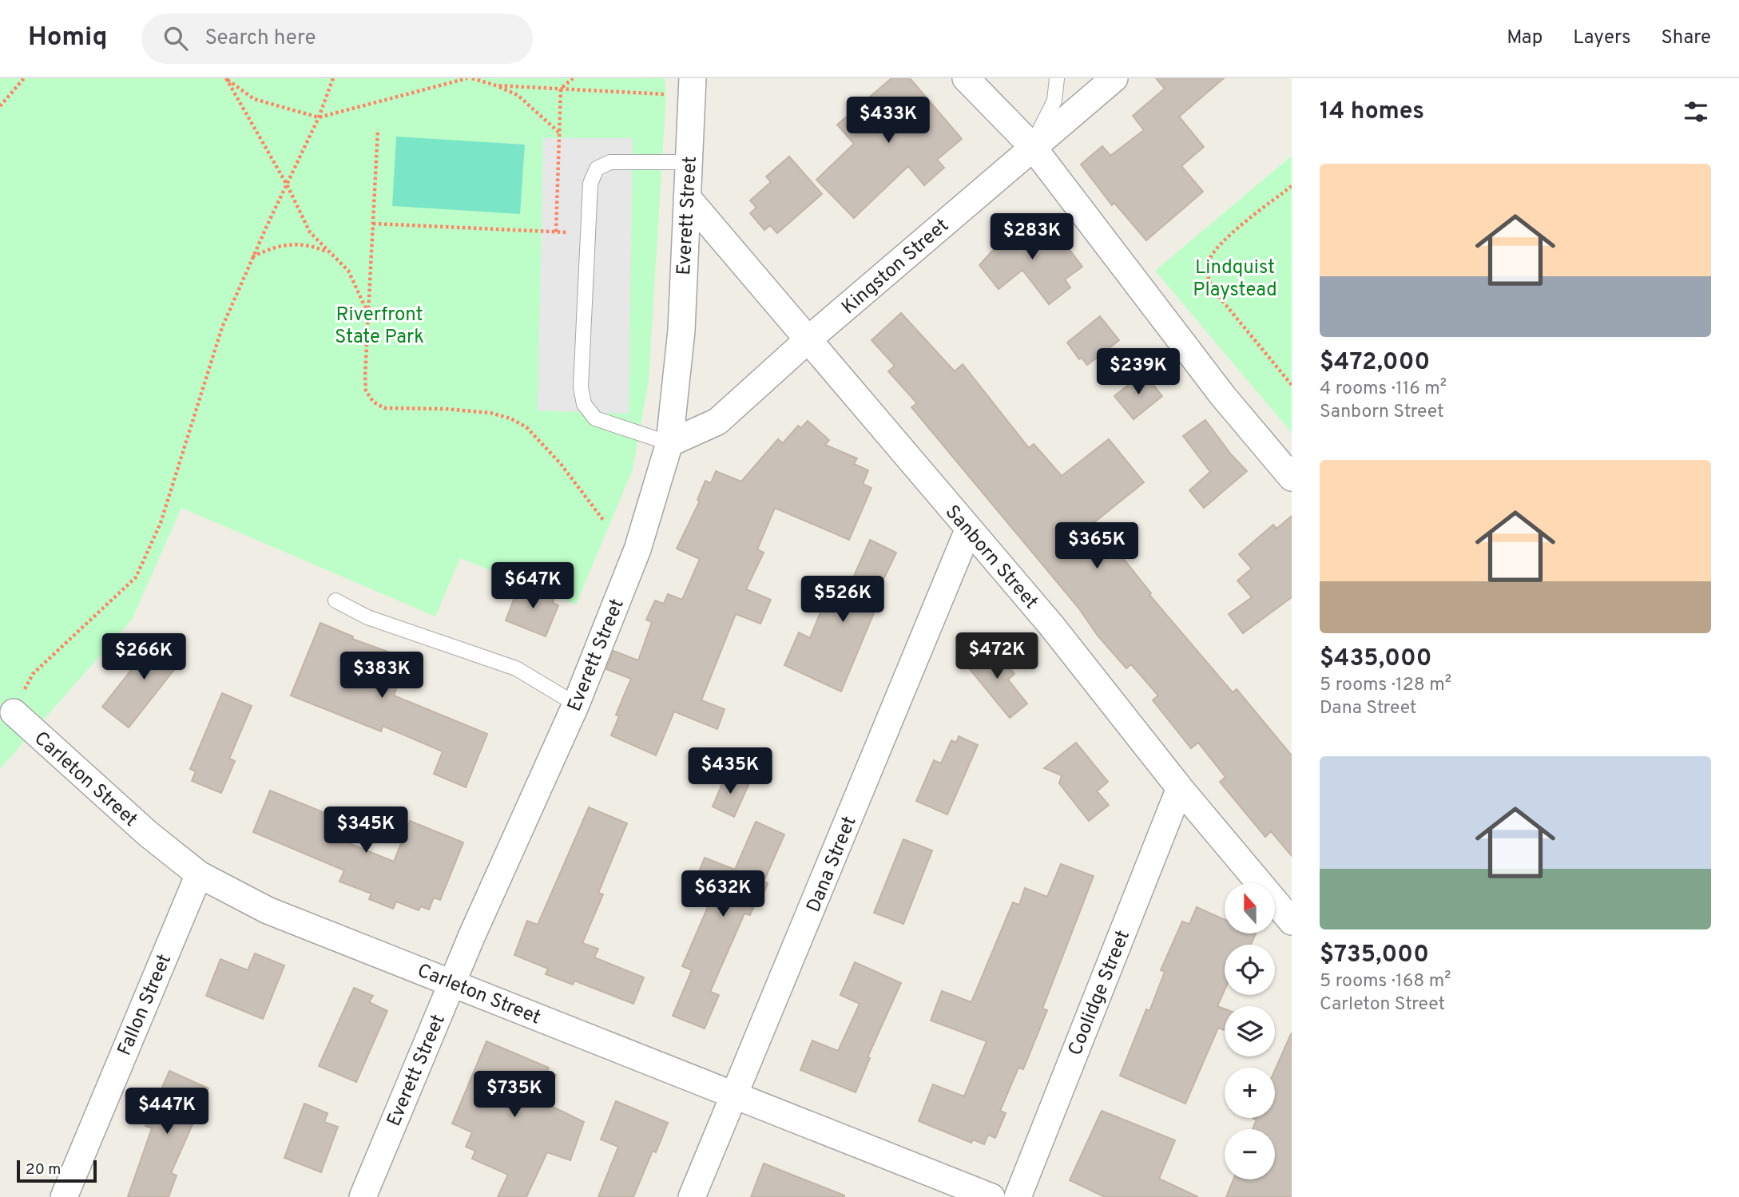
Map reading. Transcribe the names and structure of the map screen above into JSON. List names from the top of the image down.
{
  "streets": {
    "street": [
      "Everett Street",
      "Kingston Street",
      "Sanborn Street",
      "Carleton Street",
      "Dana Street",
      "Coolidge Street",
      "Fallon Street"
    ]
  },
  "crossings": [
    ["Everett Street", "Kingston Street"],
    ["Everett Street", "Sanborn Street"],
    ["Everett Street", "Carleton Street"],
    ["Kingston Street", "Sanborn Street"],
    ["Sanborn Street", "Dana Street"],
    ["Sanborn Street", "Coolidge Street"],
    ["Carleton Street", "Dana Street"],
    ["Carleton Street", "Fallon Street"]
  ],
  "parks": ["Lindquist Playstead", "Riverfront State Park"],
  "scale_bar": "20 m",
  "north": "top",
  "page": {
    "header": "Homiq",
    "search": "Search here",
    "nav": ["Map", "Layers", "Share"],
    "heading": "14 homes",
    "price": [
      "$433K",
      "$283K",
      "$239K",
      "$365K",
      "$647K",
      "$526K",
      "$472K",
      "$266K",
      "$383K",
      "$435K",
      "$345K",
      "$632K",
      "$735K",
      "$447K"
    ],
    "list": [
      {
        "name": "$472,000",
        "note": "4 rooms · 116 m² · Sanborn Street"
      },
      {
        "name": "$435,000",
        "note": "5 rooms · 128 m² · Dana Street"
      },
      {
        "name": "$735,000",
        "note": "5 rooms · 168 m² · Carleton Street"
      }
    ],
    "map_buttons": ["+", "−"],
    "scale": "20 m"
  }
}
